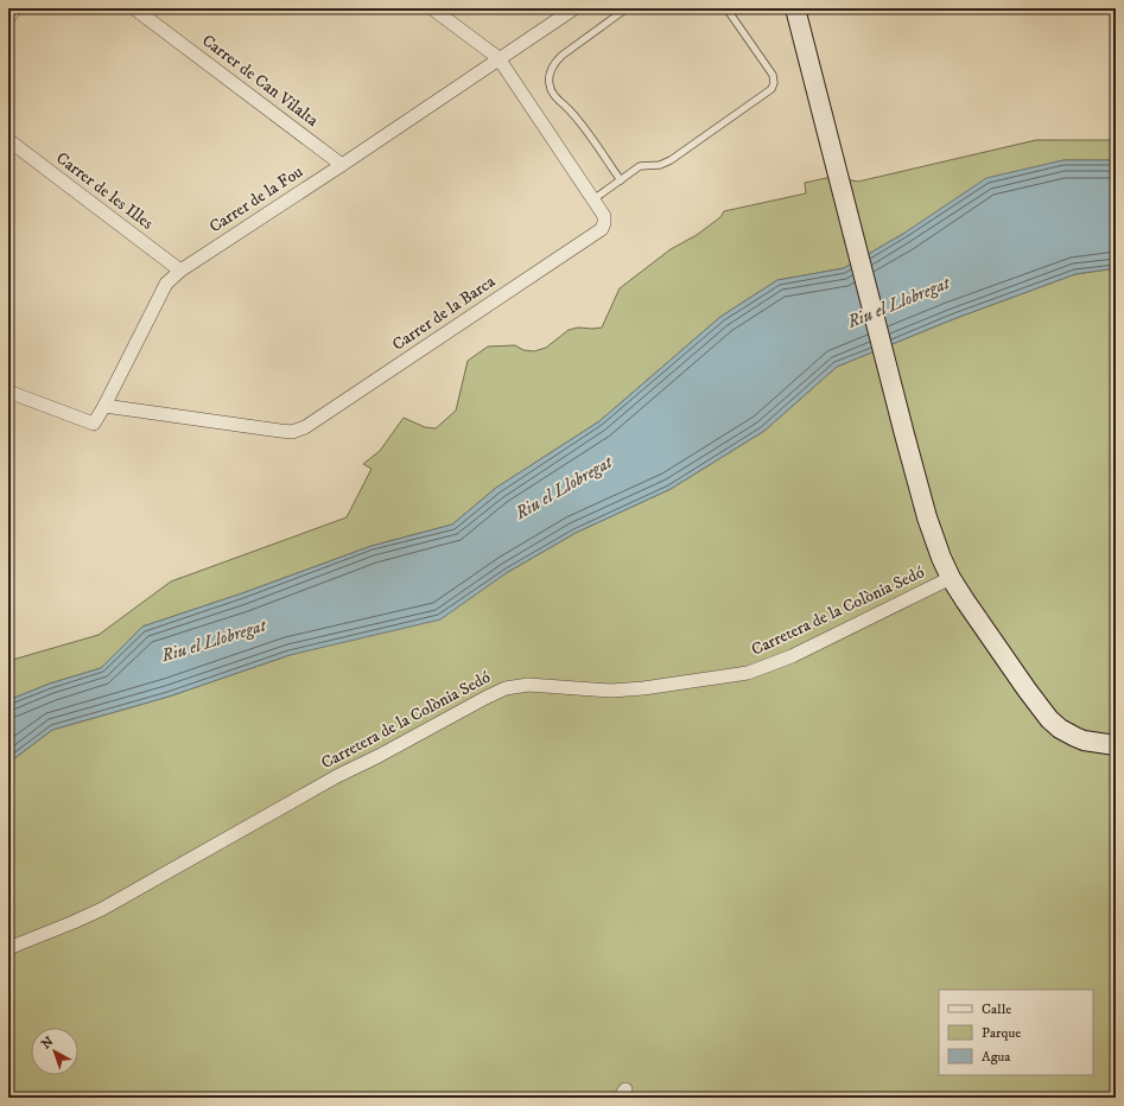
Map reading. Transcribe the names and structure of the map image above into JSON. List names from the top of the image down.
{
  "streets": {
    "street": [
      "Carrer de Can Vilalta",
      "Carrer de les Illes",
      "Carrer de la Fou",
      "Carrer de la Barca",
      "Carretera de la Colònia Sedó"
    ]
  },
  "crossings": [
    ["Carrer de Can Vilalta", "Carrer de la Fou"],
    ["Carrer de les Illes", "Carrer de la Fou"],
    ["Carrer de la Fou", "Carrer de la Barca"]
  ],
  "water": ["Riu el Llobregat"],
  "legend": ["Calle", "Parque", "Agua"],
  "north": "top left"
}
